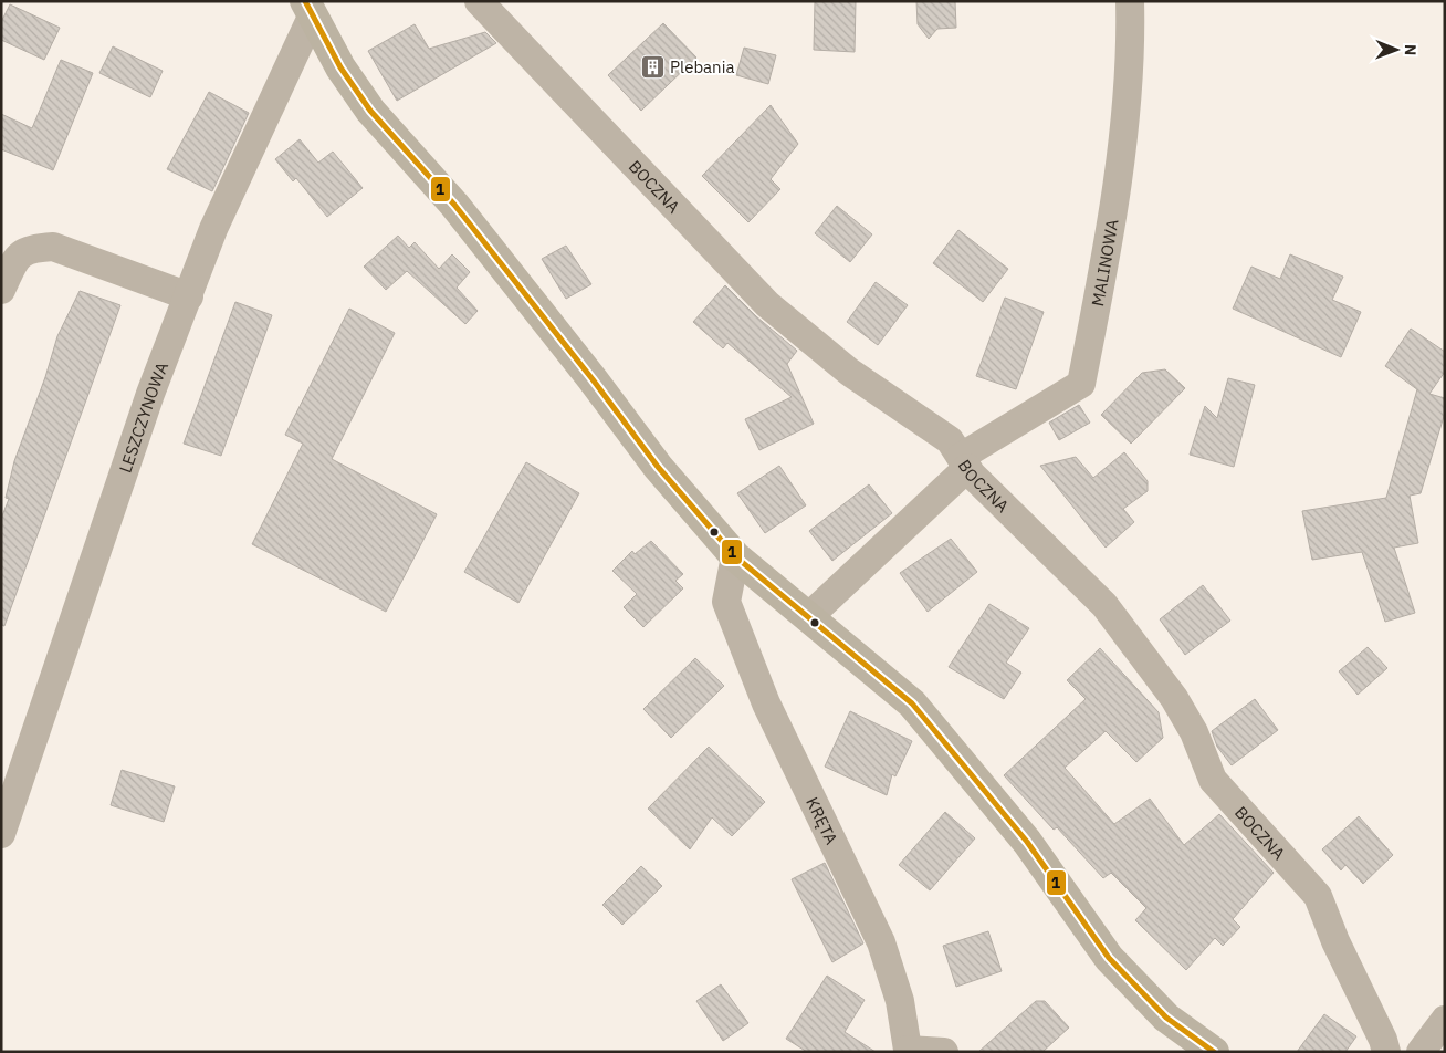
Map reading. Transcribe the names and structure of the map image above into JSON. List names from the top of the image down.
{
  "streets": {
    "street": [
      "BOCZNA",
      "MALINOWA",
      "LESZCZYNOWA",
      "KRĘTA"
    ]
  },
  "crossings": [
    ["BOCZNA", "MALINOWA"]
  ],
  "places": {
    "building": ["Plebania"]
  },
  "lines": ["transit line 1"],
  "north": "right"
}
